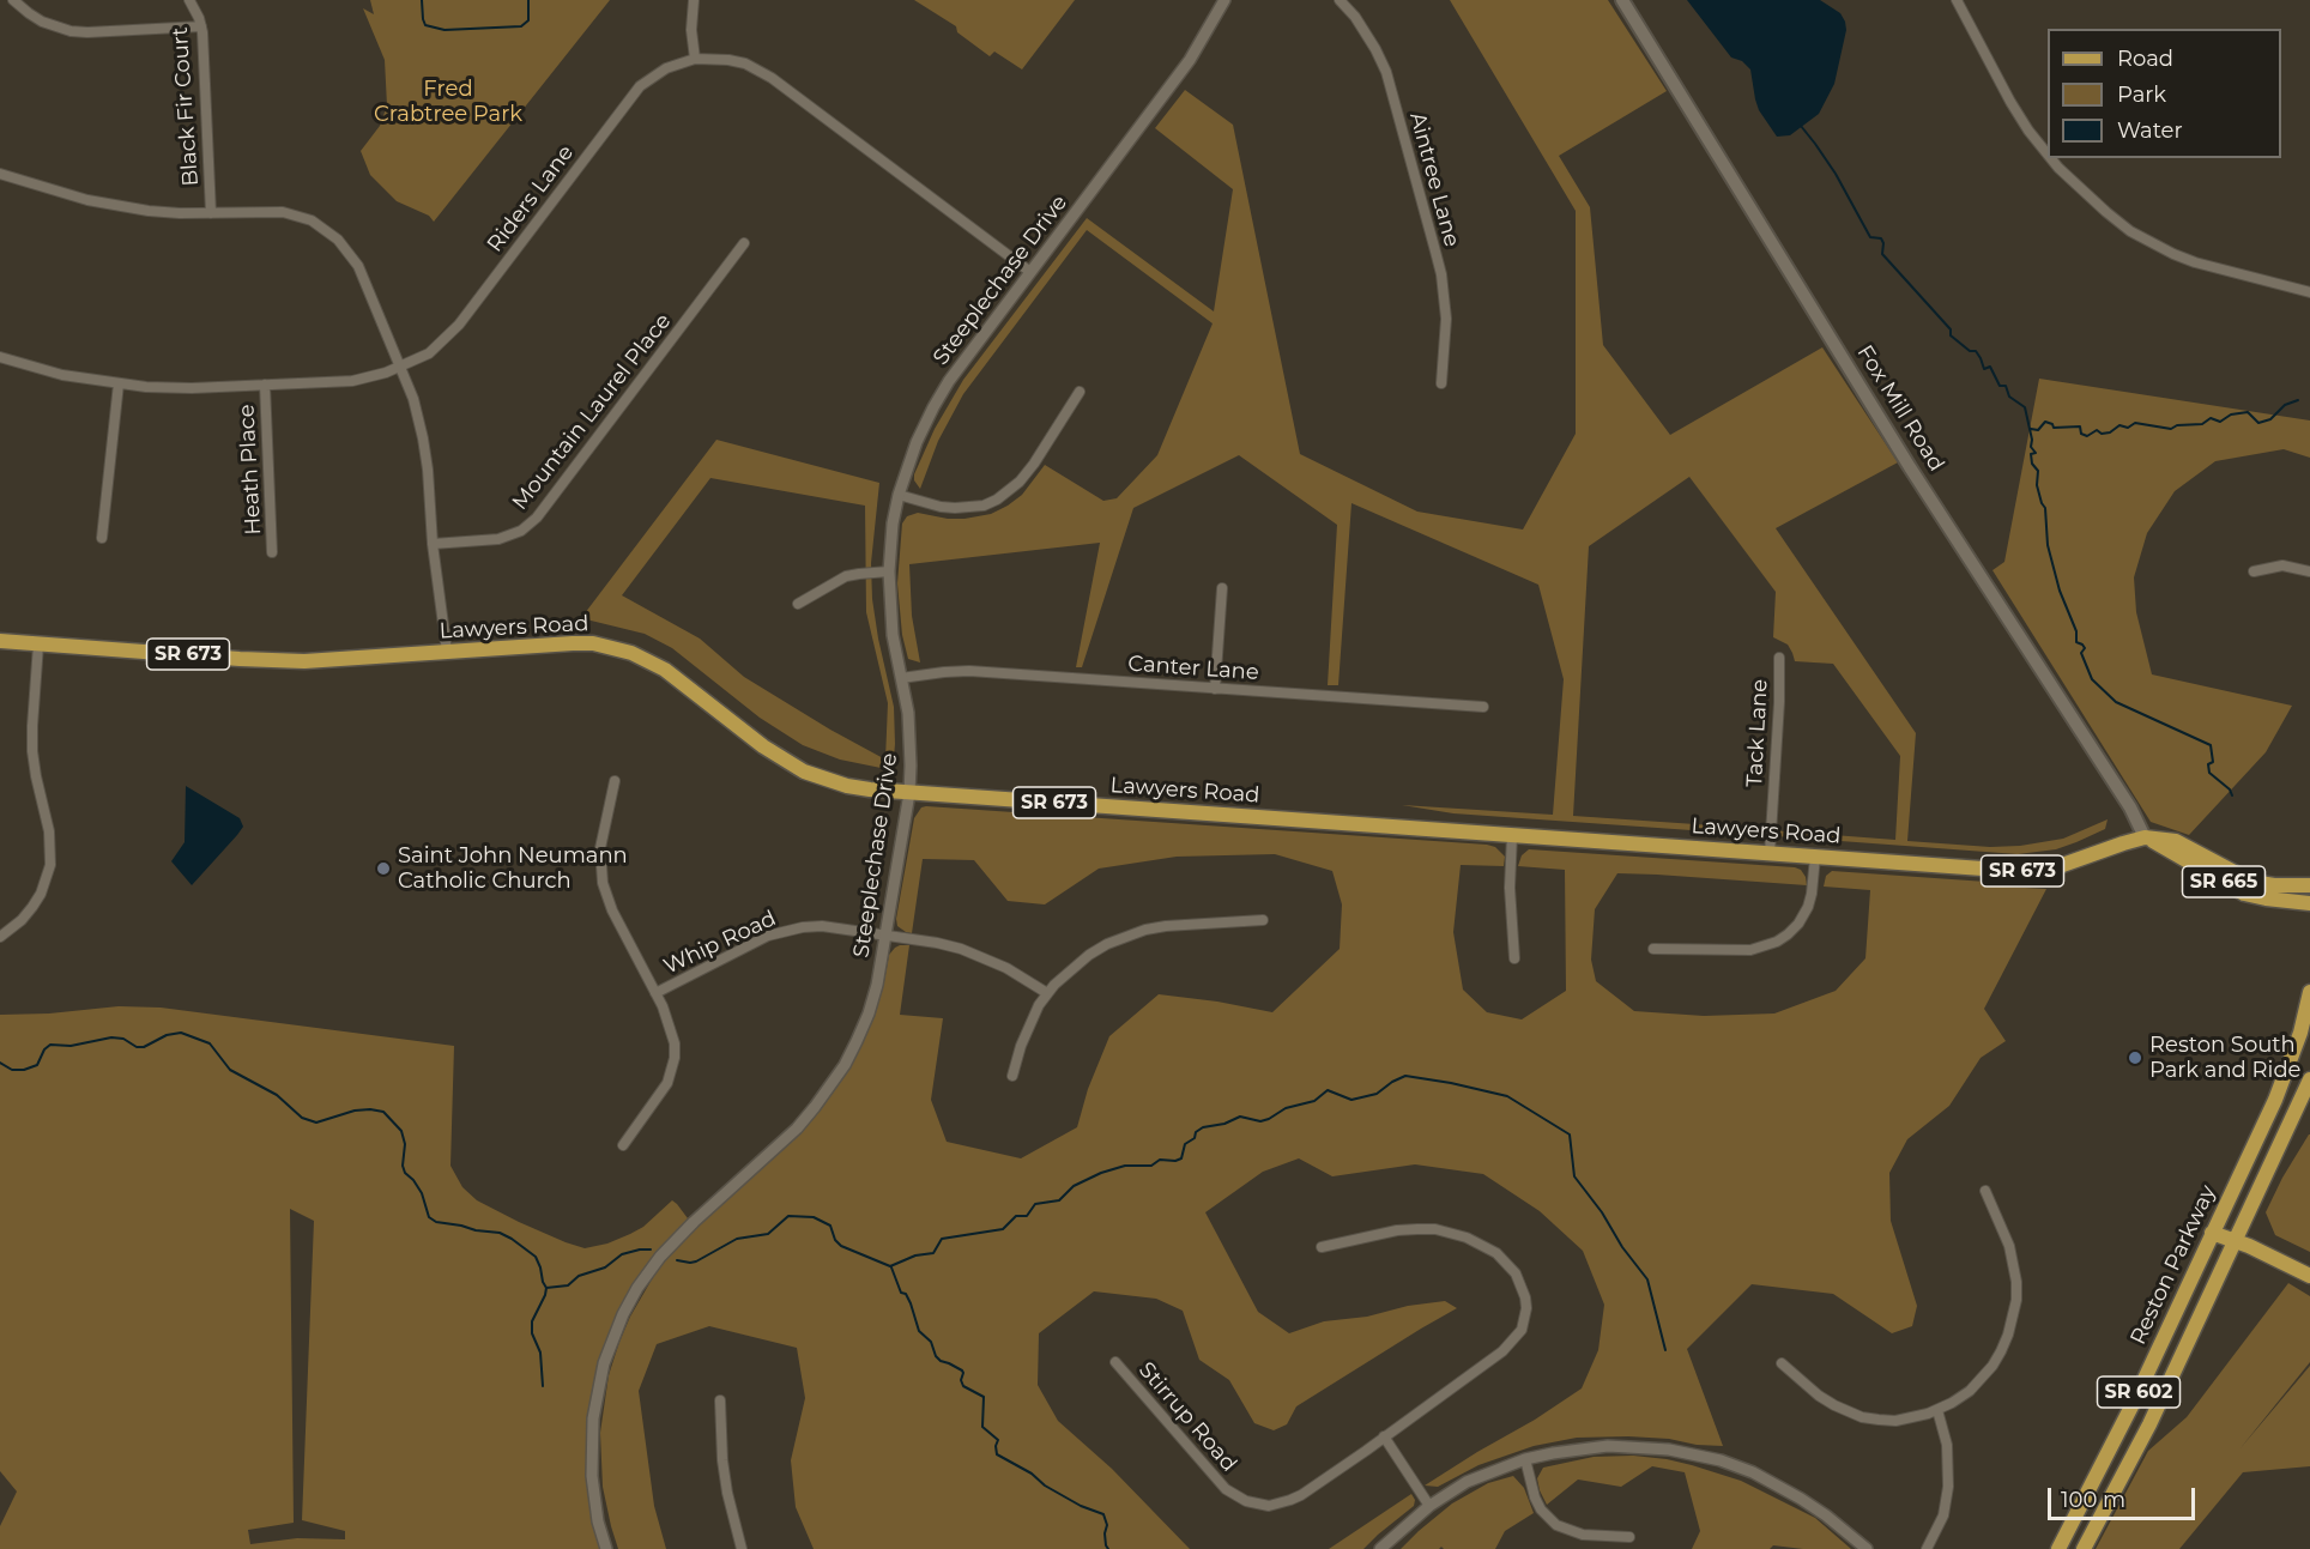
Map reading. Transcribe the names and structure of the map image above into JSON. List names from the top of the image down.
{
  "streets": {
    "main road": [
      "Fox Mill Road",
      "Lawyers Road",
      "SR 673",
      "SR 665",
      "Reston Parkway",
      "SR 602"
    ],
    "street": [
      "Black Fir Court",
      "Aintree Lane",
      "Riders Lane",
      "Steeplechase Drive",
      "Mountain Laurel Place",
      "Heath Place",
      "Canter Lane",
      "Tack Lane",
      "Whip Road",
      "Stirrup Road"
    ]
  },
  "crossings": [
    ["Riders Lane", "Steeplechase Drive"],
    ["Riders Lane", "Heath Place"],
    ["Steeplechase Drive", "Lawyers Road"],
    ["Steeplechase Drive", "Canter Lane"],
    ["Steeplechase Drive", "Whip Road"],
    ["Fox Mill Road", "Lawyers Road"],
    ["Fox Mill Road", "SR 665"],
    ["Lawyers Road", "Tack Lane"],
    ["Lawyers Road", "SR 665"]
  ],
  "parks": ["Fred Crabtree Park"],
  "places": ["Saint John Neumann Catholic Church", "Reston South Park and Ride"],
  "legend": ["Road", "Park", "Water"],
  "scale_bar": "100 m"
}
